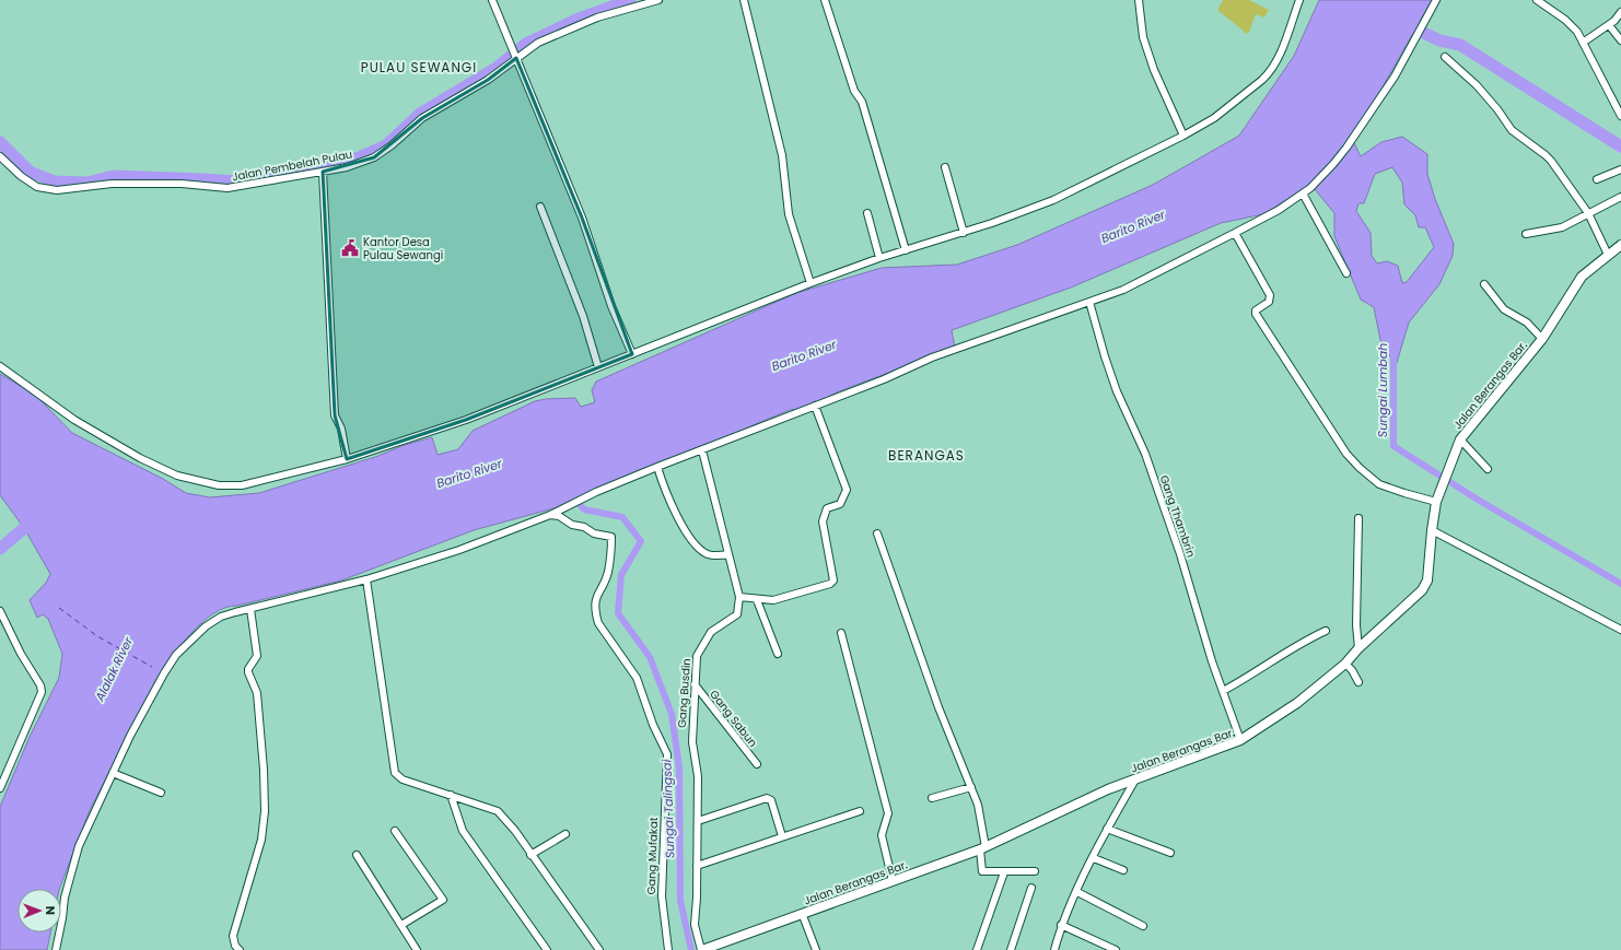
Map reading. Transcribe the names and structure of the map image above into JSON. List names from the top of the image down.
{
  "streets": {
    "main road": ["Jalan Berangas Bar."],
    "street": [
      "Jalan Pembelah Pulau",
      "Gang Thambrin",
      "Gang Busdin",
      "Gang Sabun",
      "Gang Mufakat"
    ]
  },
  "crossings": [
    ["Jalan Berangas Bar.", "Gang Thambrin"],
    ["Jalan Berangas Bar.", "Gang Busdin"],
    ["Gang Busdin", "Gang Sabun"]
  ],
  "districts": ["PULAU SEWANGI", "BERANGAS"],
  "water": [
    "Barito River",
    "Sungai Lumbah",
    "Alalak River",
    "Sungai Talingsai"
  ],
  "places": {
    "public building": ["Kantor Desa Pulau Sewangi"]
  },
  "north": "right"
}
